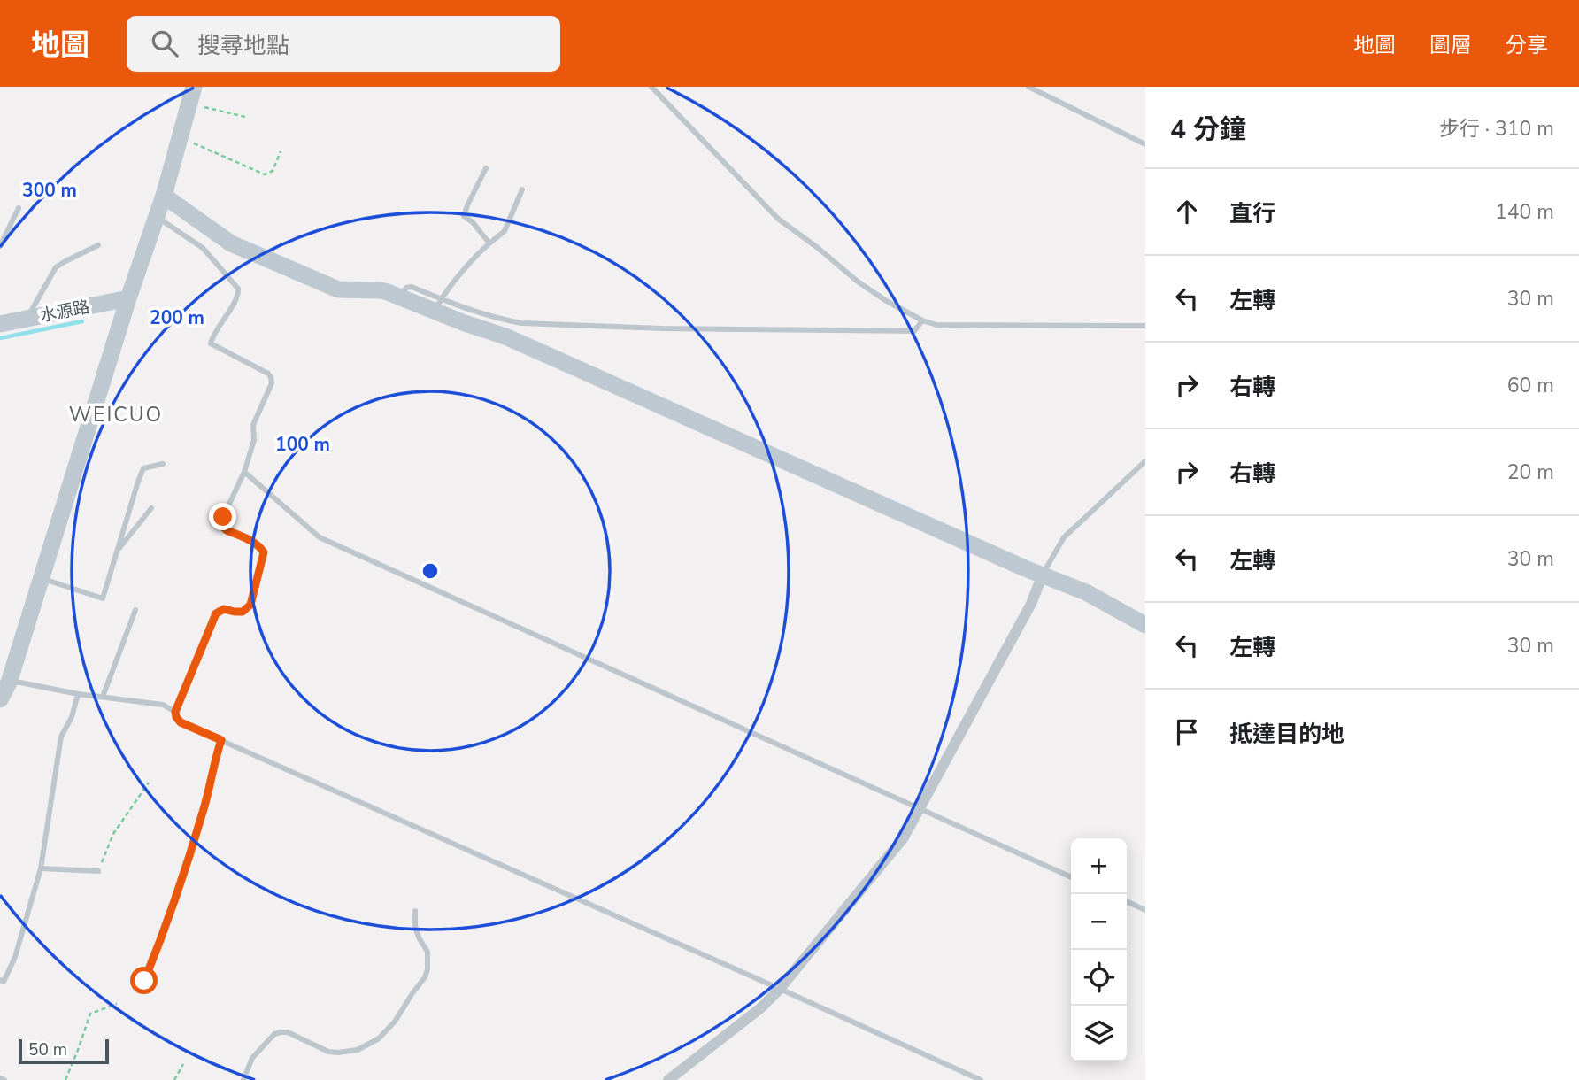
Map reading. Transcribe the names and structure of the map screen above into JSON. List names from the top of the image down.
{
  "streets": {
    "street": ["水源路"]
  },
  "districts": ["WEICUO"],
  "scale_bar": "50 m",
  "page": {
    "header": "地圖",
    "search": "搜尋地點",
    "nav": ["地圖", "圖層", "分享"],
    "heading": ["4 分鐘", "步行 · 310 m"],
    "list": [
      ["直行", "140 m"],
      ["左轉", "30 m"],
      ["右轉", "60 m"],
      ["右轉", "20 m"],
      ["左轉", "30 m"],
      ["左轉", "30 m"],
      "抵達目的地"
    ],
    "map_buttons": ["+", "−"],
    "scale": "50 m"
  },
  "rings": ["300 m", "200 m", "100 m"]
}
